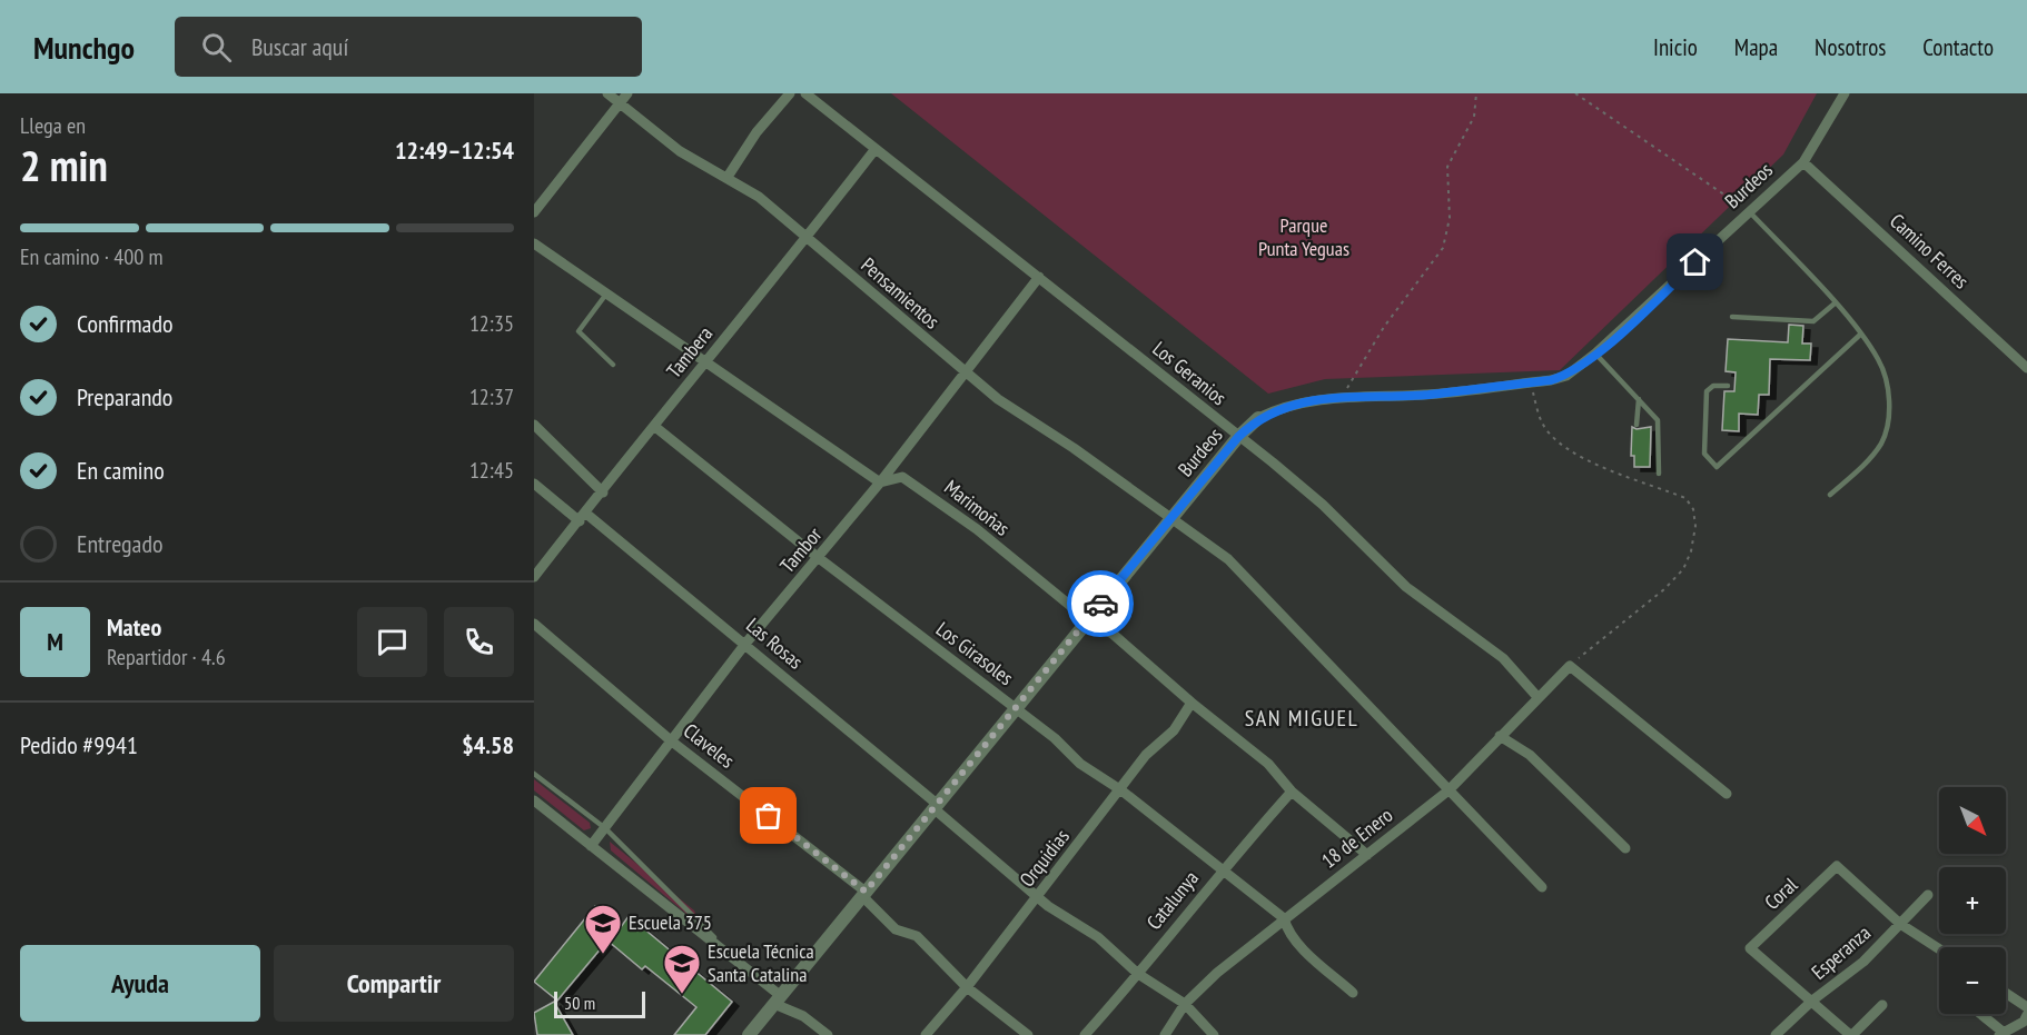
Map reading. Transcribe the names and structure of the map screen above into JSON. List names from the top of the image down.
{
  "streets": {
    "street": [
      "Burdeos",
      "Camino Ferres",
      "Pensamientos",
      "Tambera",
      "Los Geranios",
      "Marimoñas",
      "Tambor",
      "Las Rosas",
      "Los Girasoles",
      "Claveles",
      "18 de Enero",
      "Orquidias",
      "Coral",
      "Catalunya",
      "Esperanza"
    ]
  },
  "crossings": [
    ["Burdeos", "Camino Ferres"],
    ["Burdeos", "Pensamientos"],
    ["Burdeos", "Los Geranios"],
    ["Burdeos", "Marimoñas"],
    ["Burdeos", "Las Rosas"],
    ["Burdeos", "Los Girasoles"],
    ["Burdeos", "Claveles"],
    ["Pensamientos", "Tambera"],
    ["Pensamientos", "Tambor"],
    ["Pensamientos", "18 de Enero"],
    ["Tambera", "Los Geranios"],
    ["Tambera", "Las Rosas"],
    ["Tambera", "Los Girasoles"],
    ["Los Geranios", "Tambor"],
    ["Los Geranios", "18 de Enero"],
    ["Marimoñas", "Tambor"],
    ["Marimoñas", "18 de Enero"],
    ["Marimoñas", "Orquidias"],
    ["Marimoñas", "Catalunya"],
    ["Tambor", "Las Rosas"],
    ["Tambor", "Los Girasoles"],
    ["Tambor", "Claveles"],
    ["Las Rosas", "18 de Enero"],
    ["Las Rosas", "Orquidias"],
    ["Las Rosas", "Catalunya"],
    ["Los Girasoles", "18 de Enero"],
    ["Los Girasoles", "Orquidias"],
    ["Los Girasoles", "Catalunya"],
    ["Claveles", "Orquidias"],
    ["Coral", "Esperanza"]
  ],
  "districts": ["SAN MIGUEL"],
  "parks": ["Parque Punta Yeguas"],
  "places": {
    "school or university": ["Escuela 375", "Escuela Técnica Santa Catalina"]
  },
  "scale_bar": "50 m",
  "north": "bottom right",
  "page": {
    "header": "Munchgo",
    "search": "Buscar aquí",
    "nav": [
      "Inicio",
      "Mapa",
      "Nosotros",
      "Contacto"
    ],
    "heading": ["2 min", "Llega en", "12:49–12:54"],
    "panel": [
      "Mateo",
      "Repartidor · 4.6",
      "Pedido #9941",
      "$4.58"
    ],
    "bar": "En camino · 400 m",
    "list": [
      ["Confirmado", "12:35"],
      ["Preparando", "12:37"],
      ["En camino", "12:45"],
      "Entregado"
    ],
    "round": "M",
    "map_buttons": ["+", "−"],
    "buttons": ["Ayuda", "Compartir"],
    "scale": "50 m"
  }
}
